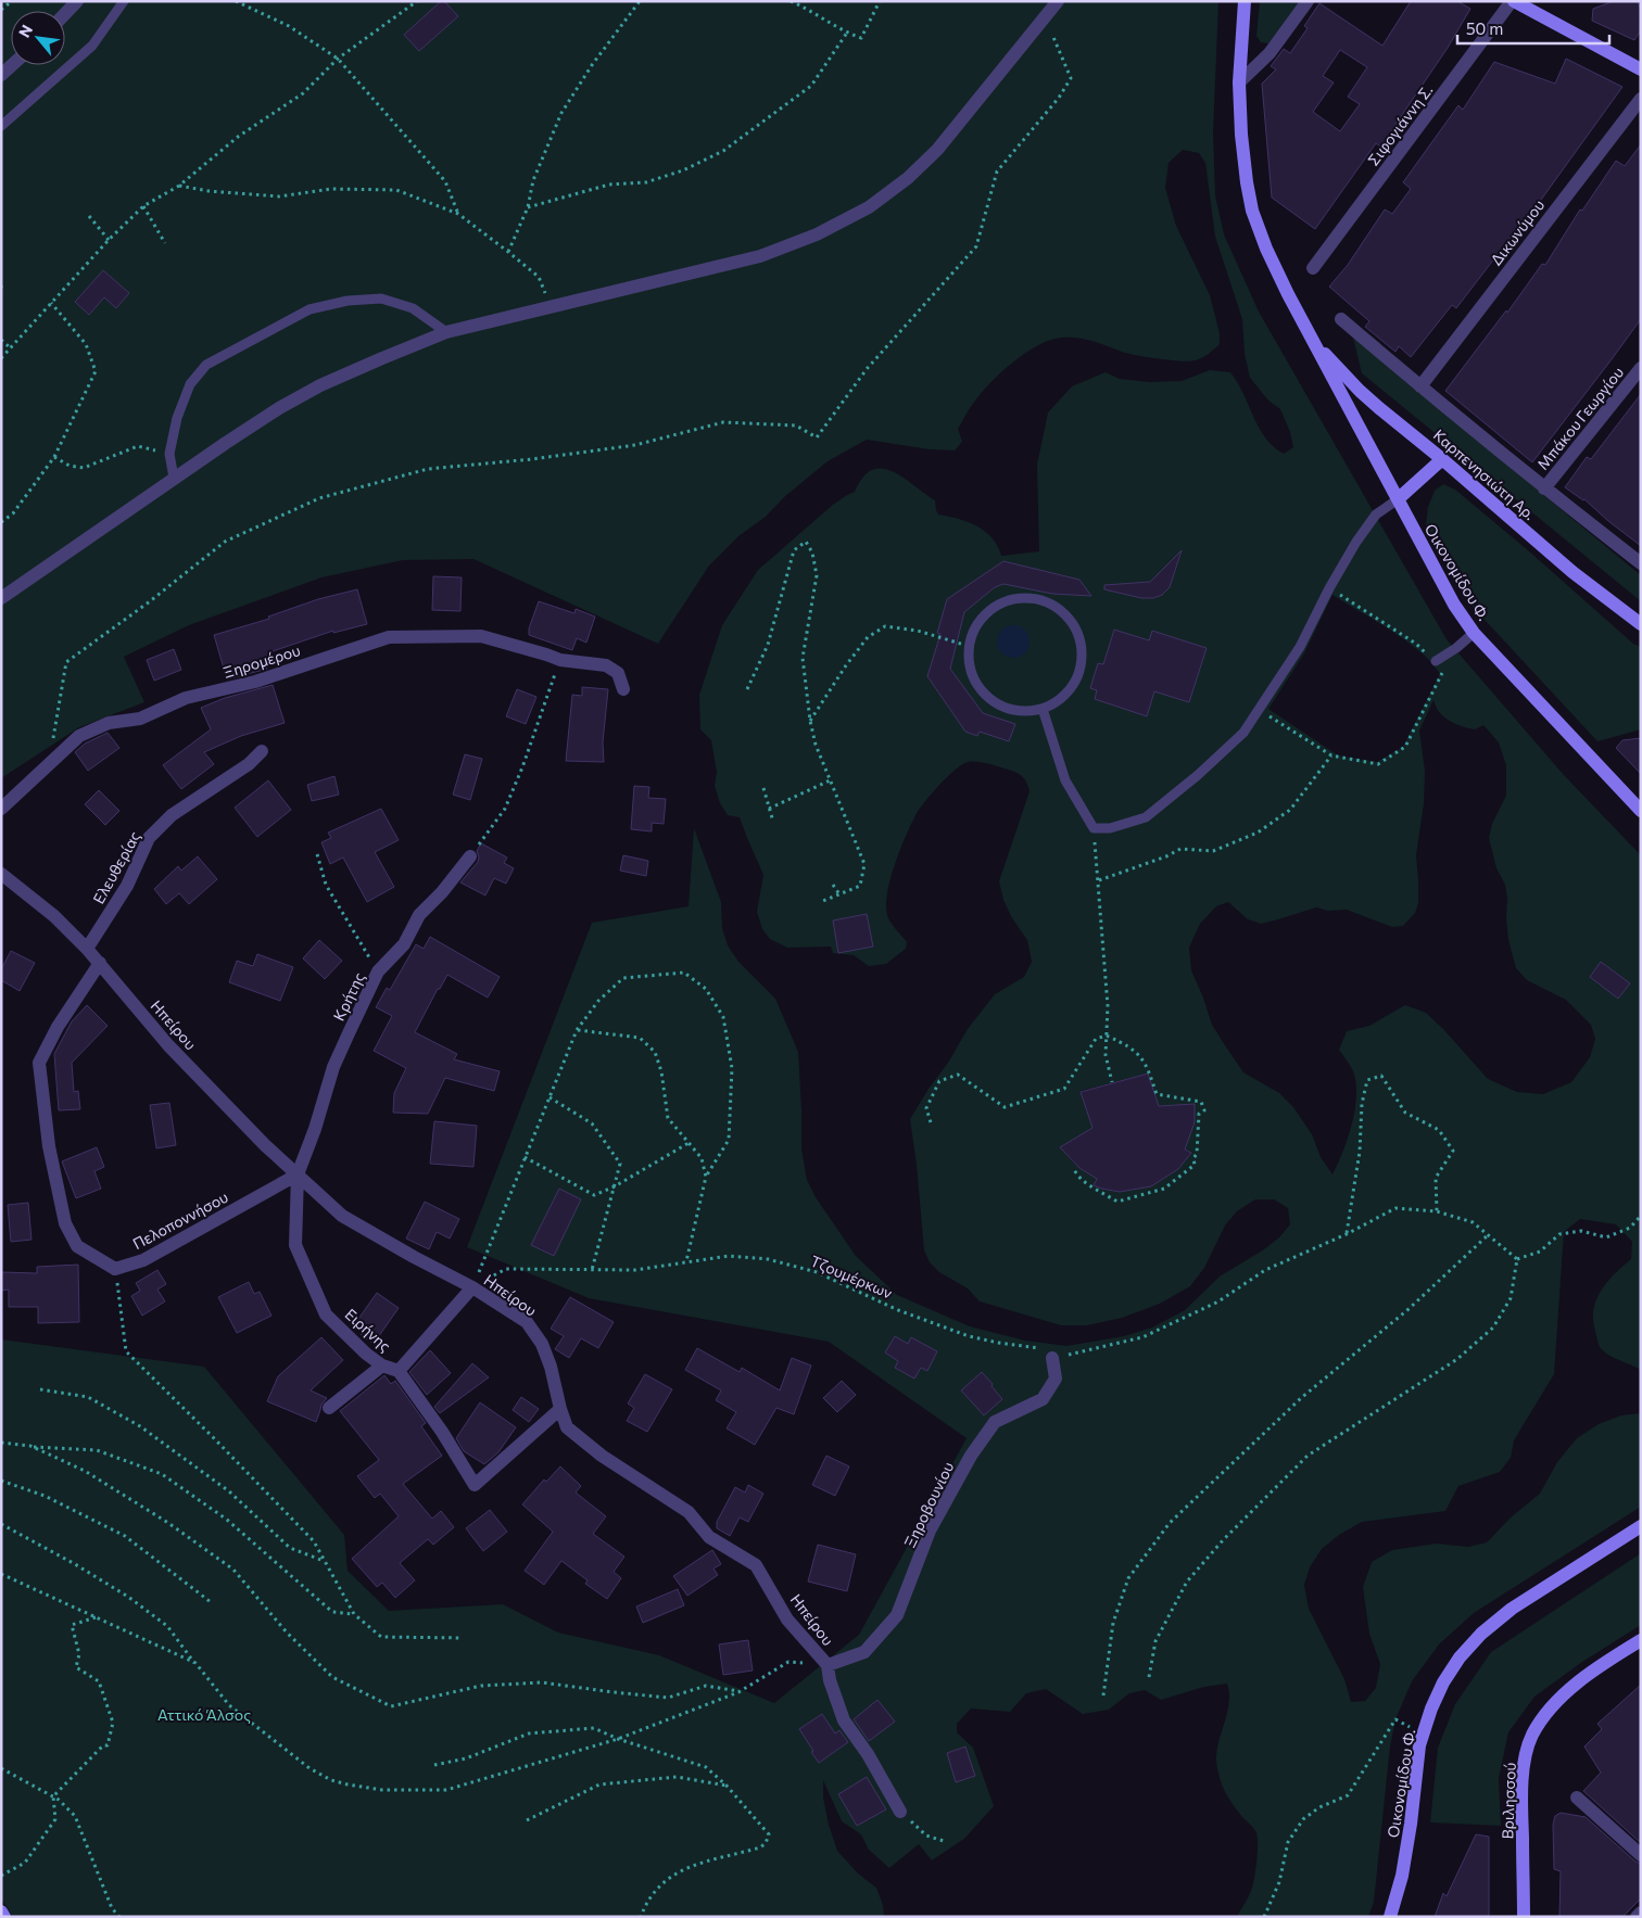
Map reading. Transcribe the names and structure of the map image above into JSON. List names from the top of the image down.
{
  "streets": {
    "street": [
      "Σιφογιάννη Σ.",
      "Δικωνύμου",
      "Μπάκου Γεωργίου",
      "Καρπενησιώτη Αρ.",
      "Οικονομίδου Φ.",
      "Ξηρομέρου",
      "Ελευθερίας",
      "Κρήτης",
      "Ηπείρου",
      "Πελοποννήσου",
      "Ειρήνης",
      "Ξηροβουνίου",
      "Βριλησσού"
    ],
    "path": ["Τζουμέρκων"]
  },
  "crossings": [
    ["Δικωνύμου", "Καρπενησιώτη Αρ."],
    ["Μπάκου Γεωργίου", "Καρπενησιώτη Αρ."],
    ["Καρπενησιώτη Αρ.", "Οικονομίδου Φ."],
    ["Ελευθερίας", "Ηπείρου"],
    ["Κρήτης", "Ηπείρου"],
    ["Κρήτης", "Πελοποννήσου"],
    ["Κρήτης", "Ειρήνης"],
    ["Ηπείρου", "Πελοποννήσου"],
    ["Ηπείρου", "Τζουμέρκων"],
    ["Ηπείρου", "Ειρήνης"],
    ["Ηπείρου", "Ξηροβουνίου"],
    ["Πελοποννήσου", "Ειρήνης"],
    ["Τζουμέρκων", "Ξηροβουνίου"]
  ],
  "parks": ["Αττικό Άλσος"],
  "scale_bar": "50 m",
  "north": "top left"
}
